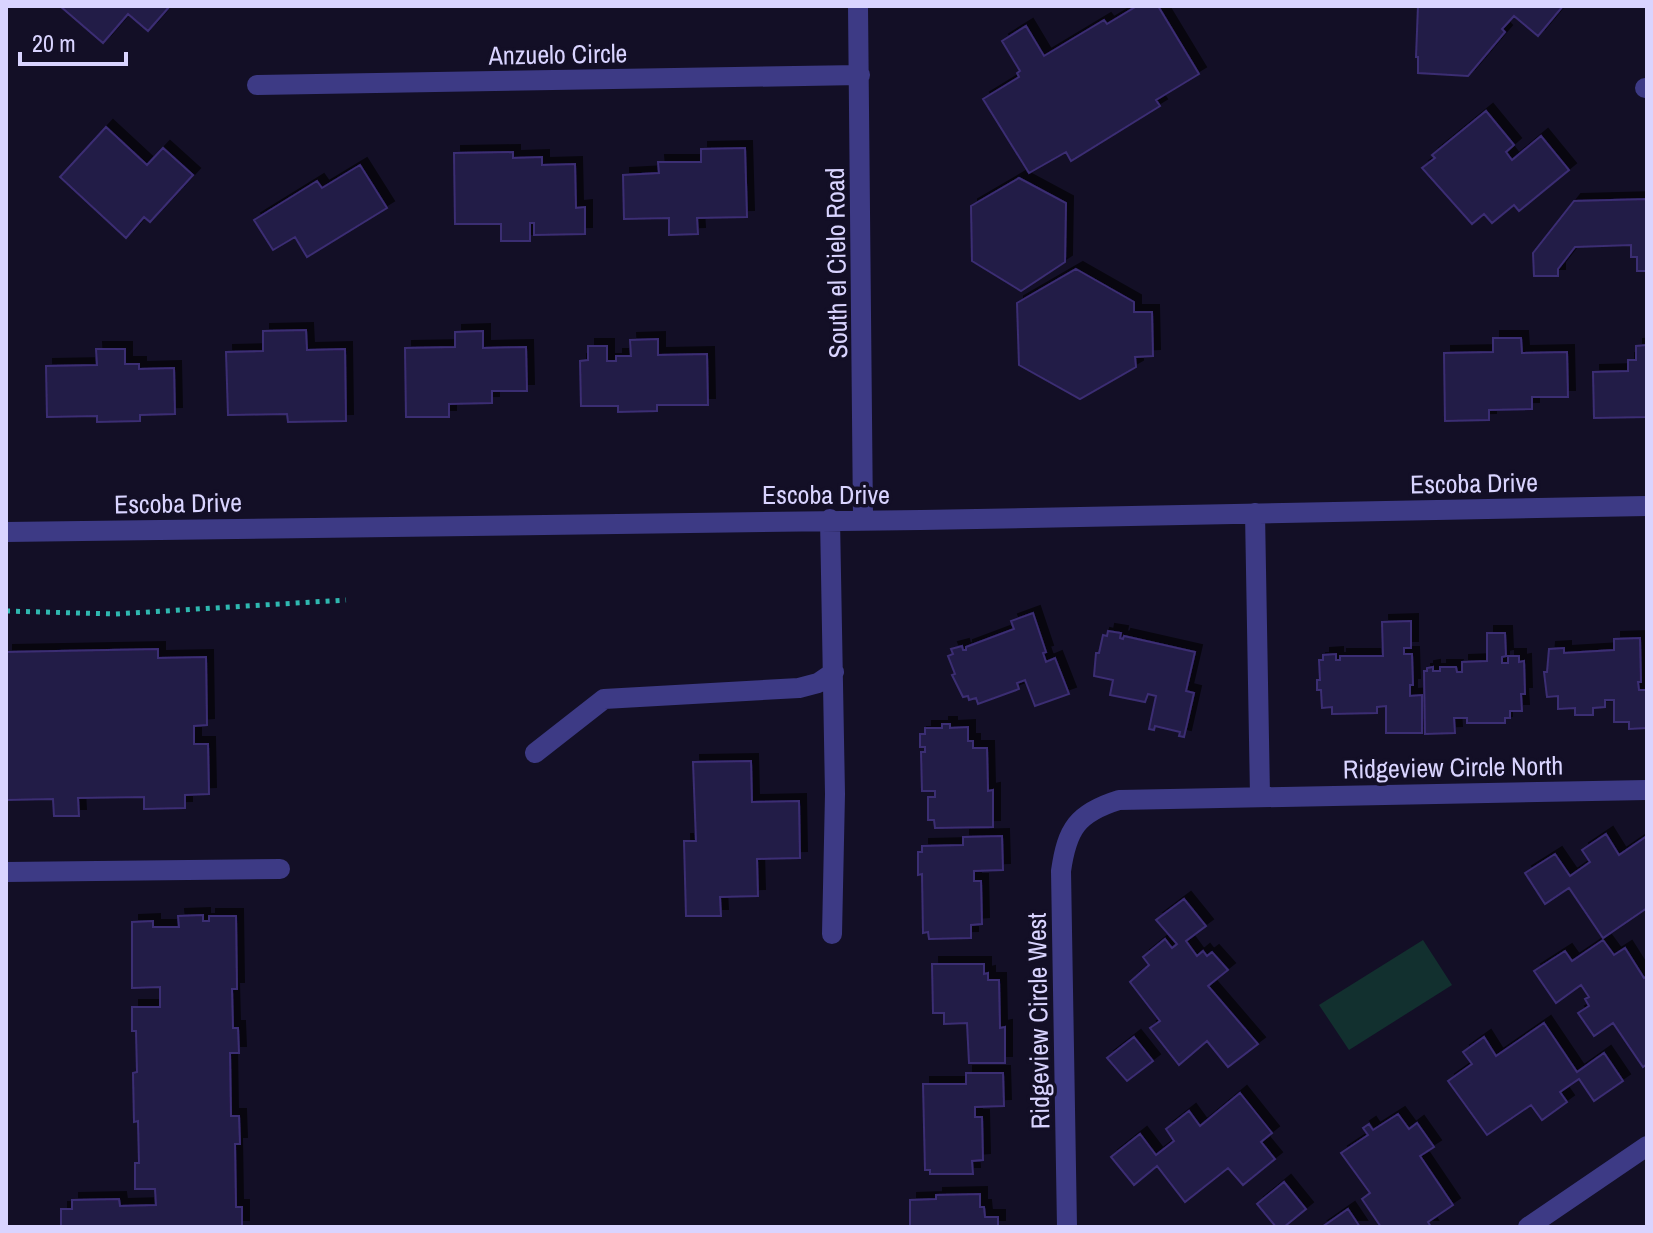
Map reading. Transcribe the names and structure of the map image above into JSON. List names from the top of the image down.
{
  "streets": {
    "street": [
      "Anzuelo Circle",
      "South el Cielo Road",
      "Escoba Drive",
      "Ridgeview Circle North",
      "Ridgeview Circle West"
    ]
  },
  "crossings": [
    ["Anzuelo Circle", "South el Cielo Road"],
    ["South el Cielo Road", "Escoba Drive"],
    ["Ridgeview Circle North", "Ridgeview Circle West"]
  ],
  "scale_bar": "20 m"
}
